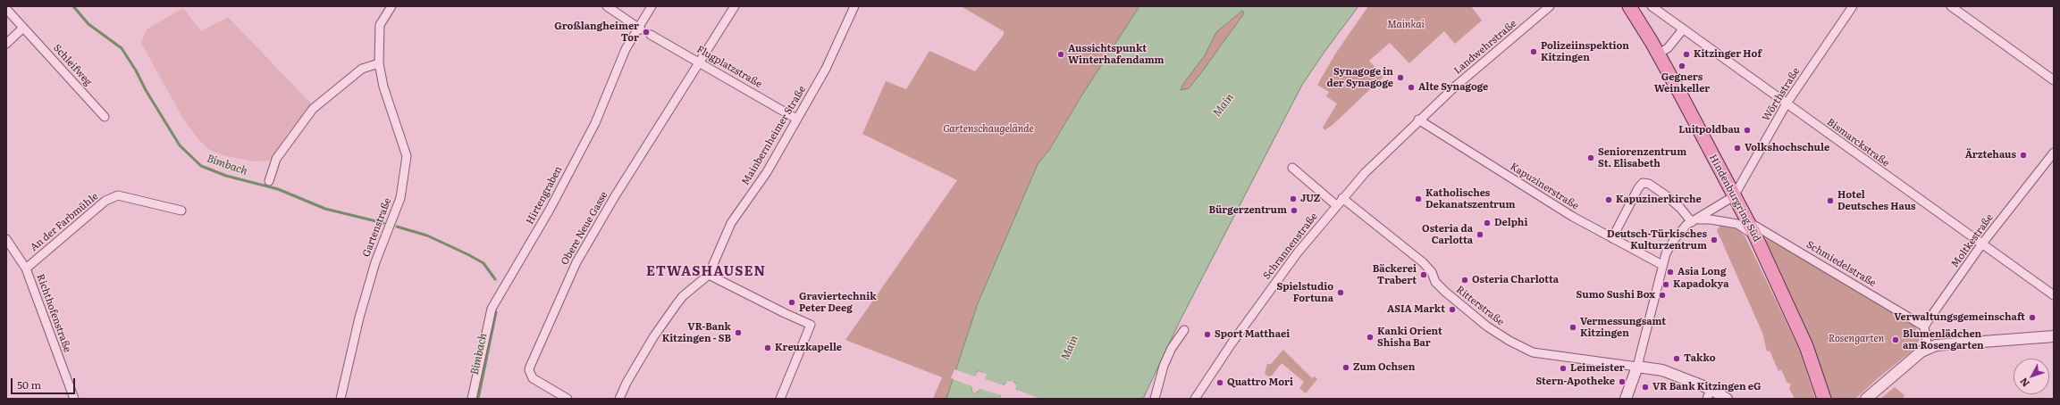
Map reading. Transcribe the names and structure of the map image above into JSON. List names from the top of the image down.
{
  "streets": {
    "main road": ["Hindenburgring Süd"],
    "street": [
      "Landwehrstraße",
      "Schleifweg",
      "Flugplatzstraße",
      "Wörthstraße",
      "Mainbernheimer Straße",
      "Bismarckstraße",
      "Kapuzinerstraße",
      "Hirtengraben",
      "An der Farbmühle",
      "Gartenstraße",
      "Obere Neue Gasse",
      "Moltkestraße",
      "Schrannenstraße",
      "Schmiedelstraße",
      "Ritterstraße",
      "Richthofenstraße"
    ]
  },
  "crossings": [
    ["Landwehrstraße", "Kapuzinerstraße"],
    ["Landwehrstraße", "Schrannenstraße"],
    ["Flugplatzstraße", "Mainbernheimer Straße"],
    ["Flugplatzstraße", "Obere Neue Gasse"],
    ["Wörthstraße", "Bismarckstraße"],
    ["Wörthstraße", "Hindenburgring Süd"],
    ["Bismarckstraße", "Moltkestraße"],
    ["Kapuzinerstraße", "Schrannenstraße"],
    ["Hindenburgring Süd", "Schmiedelstraße"],
    ["An der Farbmühle", "Richthofenstraße"],
    ["Moltkestraße", "Schmiedelstraße"],
    ["Schrannenstraße", "Ritterstraße"]
  ],
  "districts": ["ETWASHAUSEN"],
  "water": ["Main", "Bimbach"],
  "parks": ["Mainkai", "Gartenschaugelände", "Rosengarten"],
  "places": [
    "Großlangheimer Tor",
    "Polizeiinspektion Kitzingen",
    "Aussichtspunkt Winterhafendamm",
    "Kitzinger Hof",
    "Gegners Weinkeller",
    "Synagoge in der Synagoge",
    "Alte Synagoge",
    "Luitpoldbau",
    "Volkshochschule",
    "Ärztehaus",
    "Seniorenzentrum St. Elisabeth",
    "JUZ",
    "Katholisches Dekanatszentrum",
    "Kapuzinerkirche",
    "Hotel Deutsches Haus",
    "Bürgerzentrum",
    "Delphi",
    "Osteria da Carlotta",
    "Deutsch-Türkisches Kulturzentrum",
    "Asia Long",
    "Bäckerei Trabert",
    "Osteria Charlotta",
    "Kapadokya",
    "Spielstudio Fortuna",
    "Sumo Sushi Box",
    "Graviertechnik Peter Deeg",
    "ASIA Markt",
    "Verwaltungsgemeinschaft",
    "Vermessungsamt Kitzingen",
    "VR-Bank Kitzingen - SB",
    "Sport Matthaei",
    "Kanki Orient Shisha Bar",
    "Blumenlädchen am Rosengarten",
    "Kreuzkapelle",
    "Takko",
    "Zum Ochsen",
    "Leimeister",
    "Stern-Apotheke",
    "Quattro Mori",
    "VR Bank Kitzingen eG"
  ],
  "scale_bar": "50 m",
  "north": "bottom left"
}
